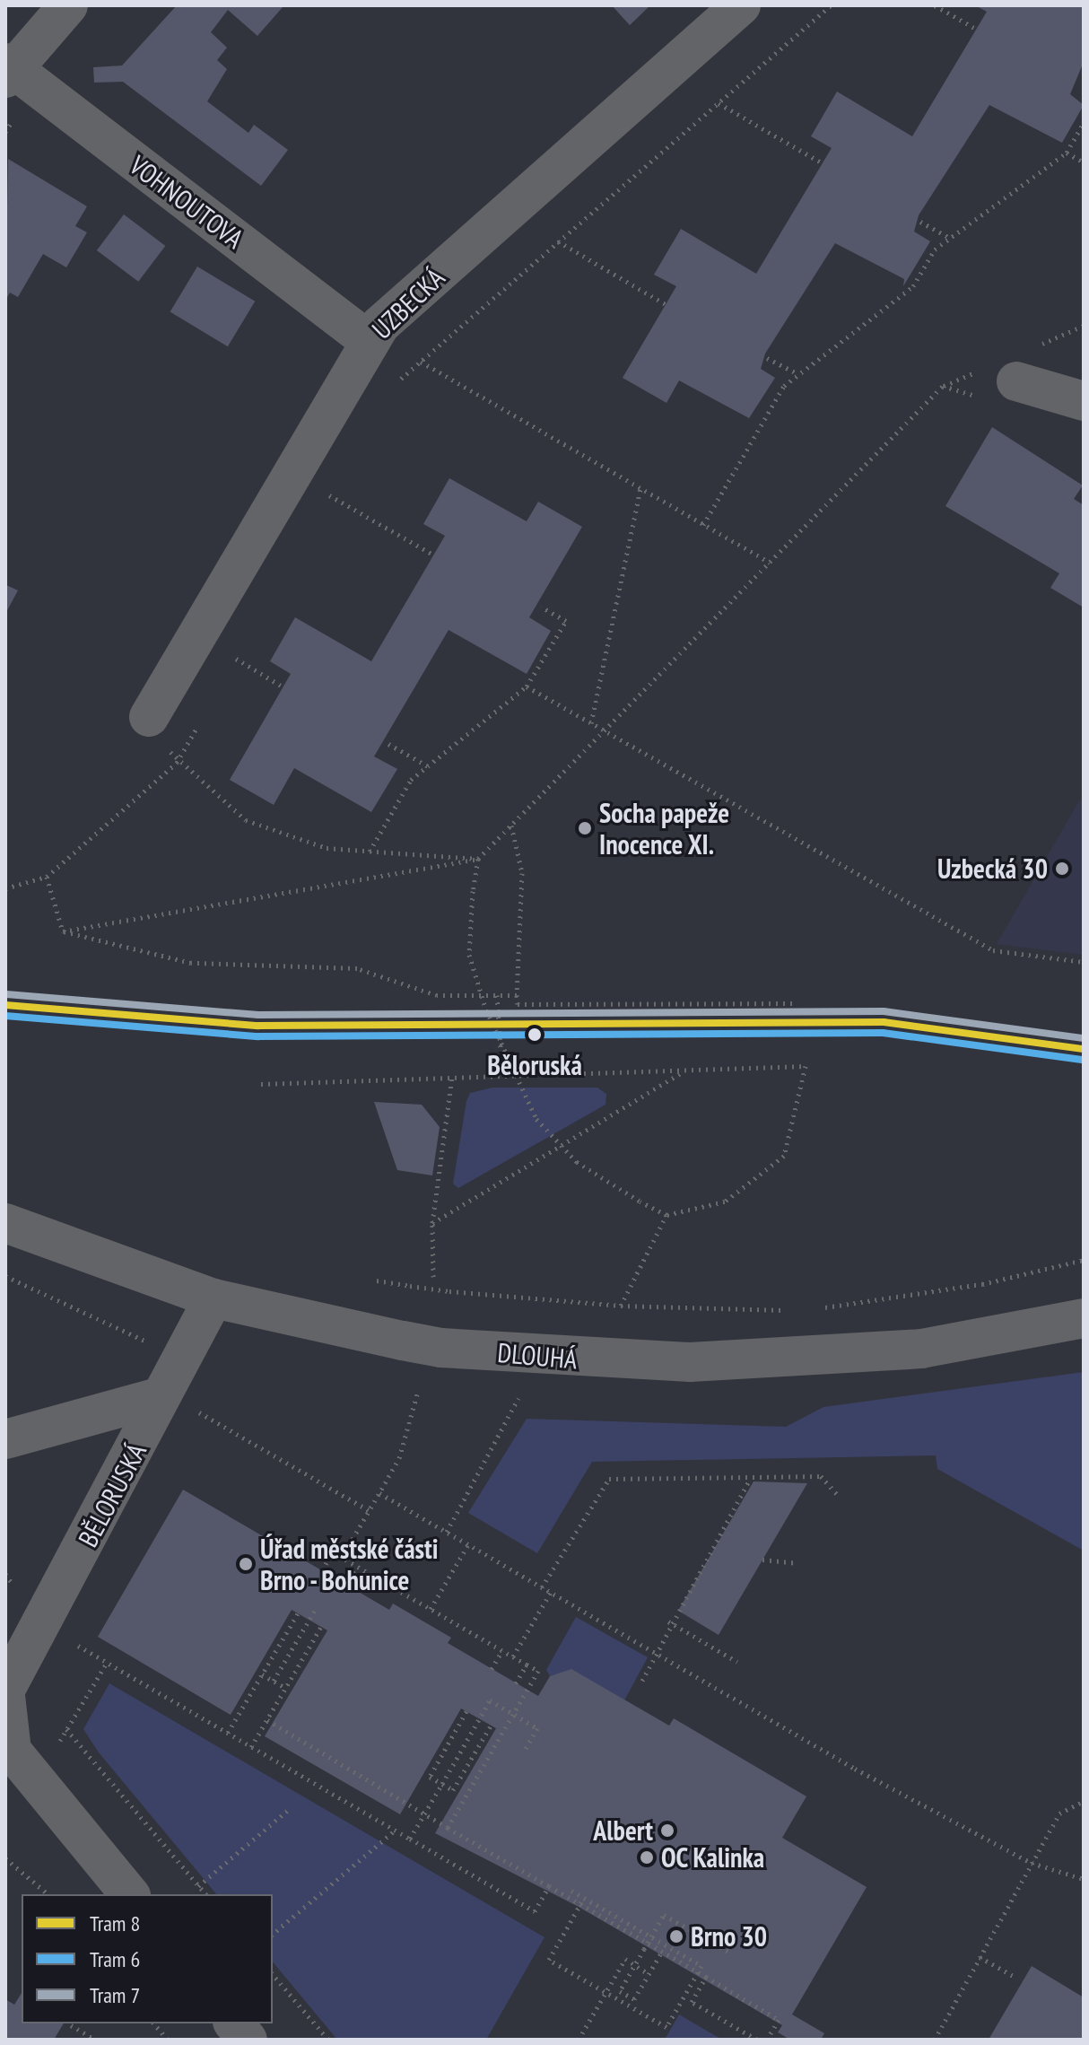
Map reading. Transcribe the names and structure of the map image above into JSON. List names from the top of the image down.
{
  "streets": {
    "street": [
      "VOHNOUTOVA",
      "UZBECKÁ",
      "DLOUHÁ",
      "BĚLORUSKÁ"
    ]
  },
  "crossings": [
    ["VOHNOUTOVA", "UZBECKÁ"],
    ["DLOUHÁ", "BĚLORUSKÁ"]
  ],
  "places": [
    "Socha papeže Inocence XI.",
    "Uzbecká 30",
    "Běloruská",
    "Úřad městské části Brno - Bohunice",
    "Albert",
    "OC Kalinka",
    "Brno 30"
  ],
  "lines": ["tram line 7", "tram line 8", "tram line 6"],
  "legend": ["Tram 8", "Tram 6", "Tram 7"]
}
